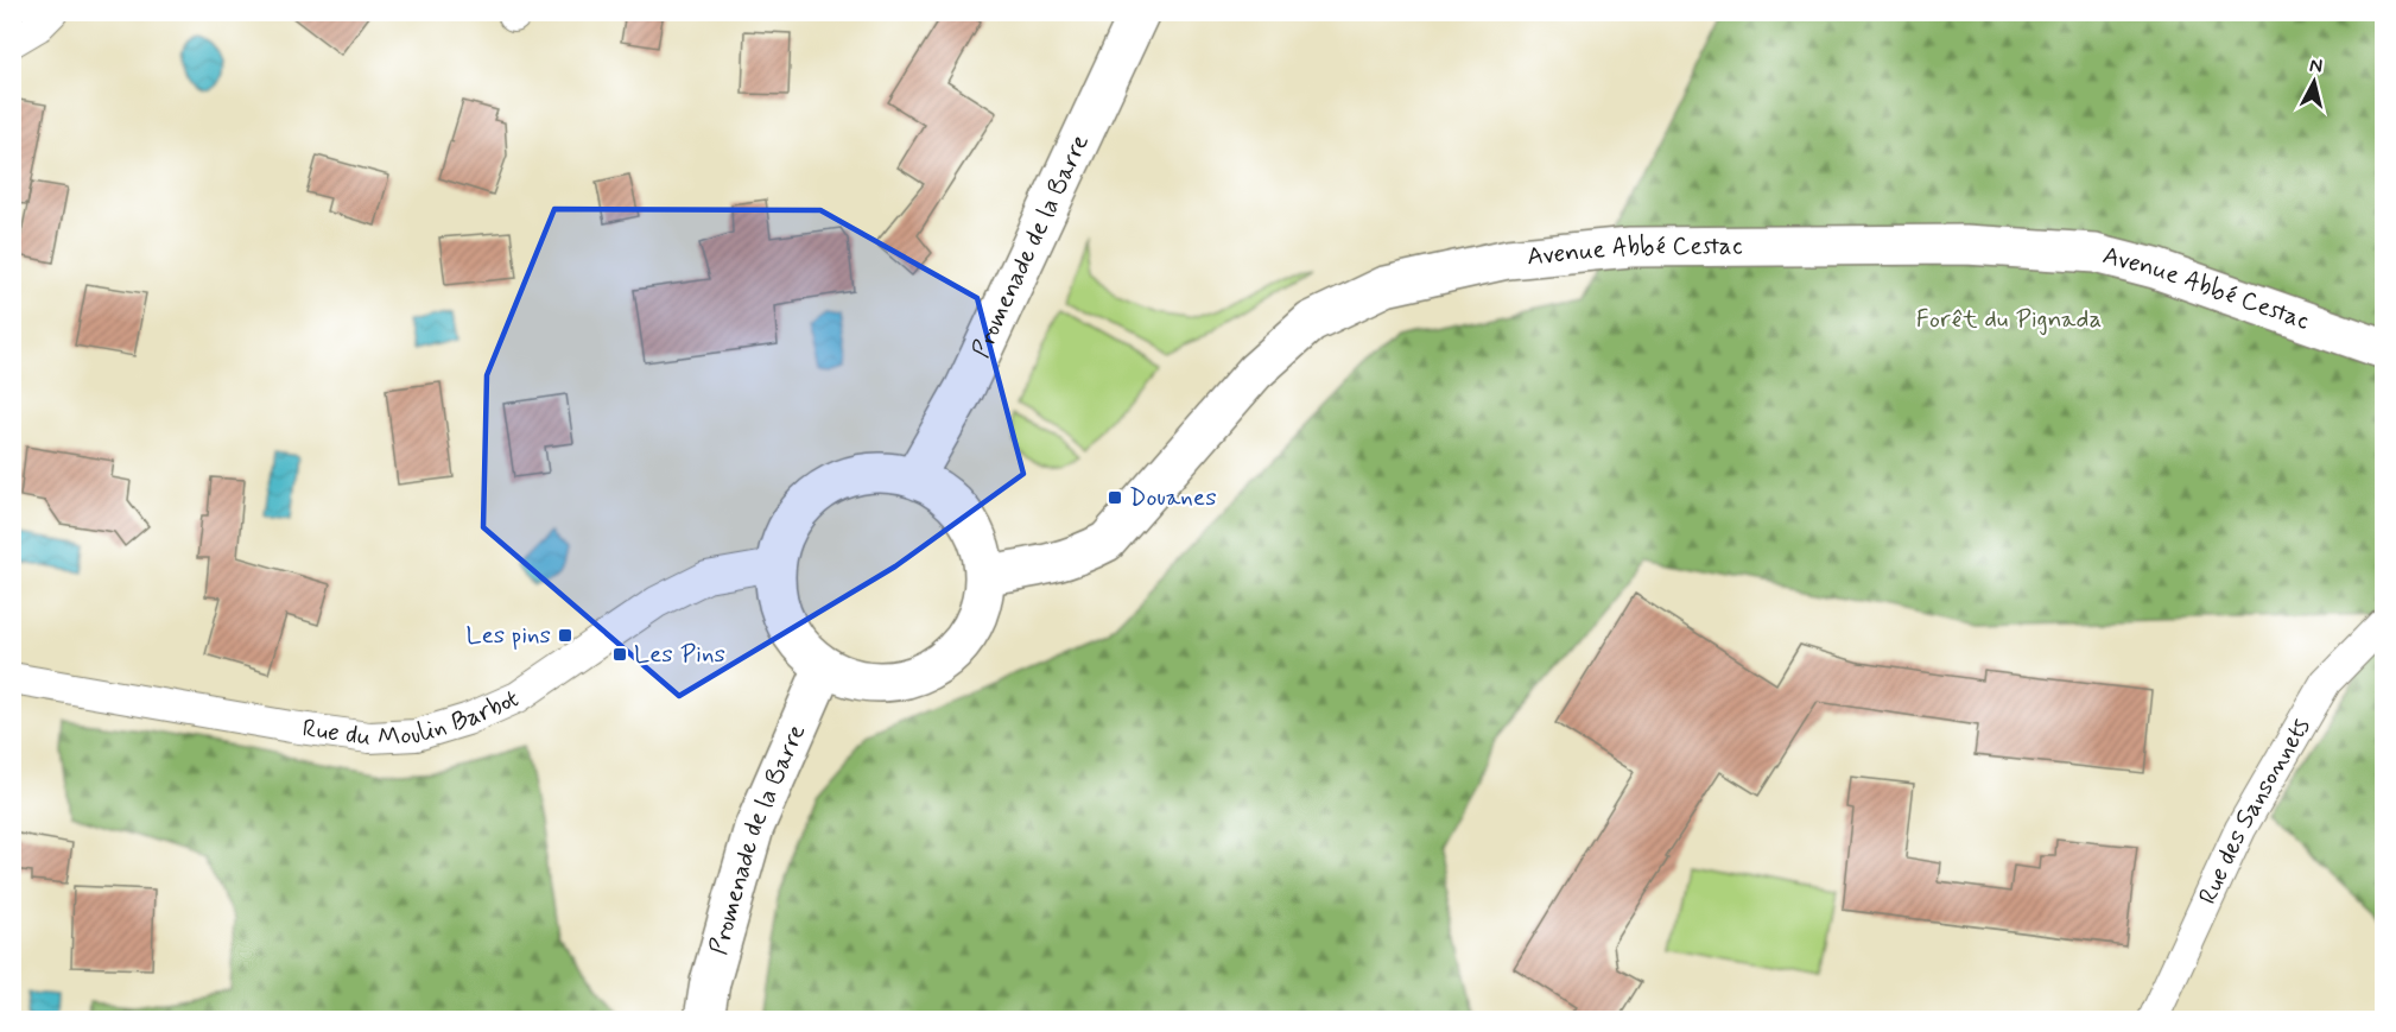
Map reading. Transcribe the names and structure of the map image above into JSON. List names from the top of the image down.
{
  "streets": {
    "main road": ["Promenade de la Barre", "Avenue Abbé Cestac"],
    "street": ["Rue du Moulin Barbot", "Rue des Sansonnets"]
  },
  "crossings": [
    ["Promenade de la Barre", "Avenue Abbé Cestac"],
    ["Promenade de la Barre", "Rue du Moulin Barbot"],
    ["Avenue Abbé Cestac", "Rue du Moulin Barbot"]
  ],
  "parks": ["Forêt du Pignada"],
  "places": {
    "transit": ["Douanes", "Les pins", "Les Pins"]
  },
  "north": "top"
}
